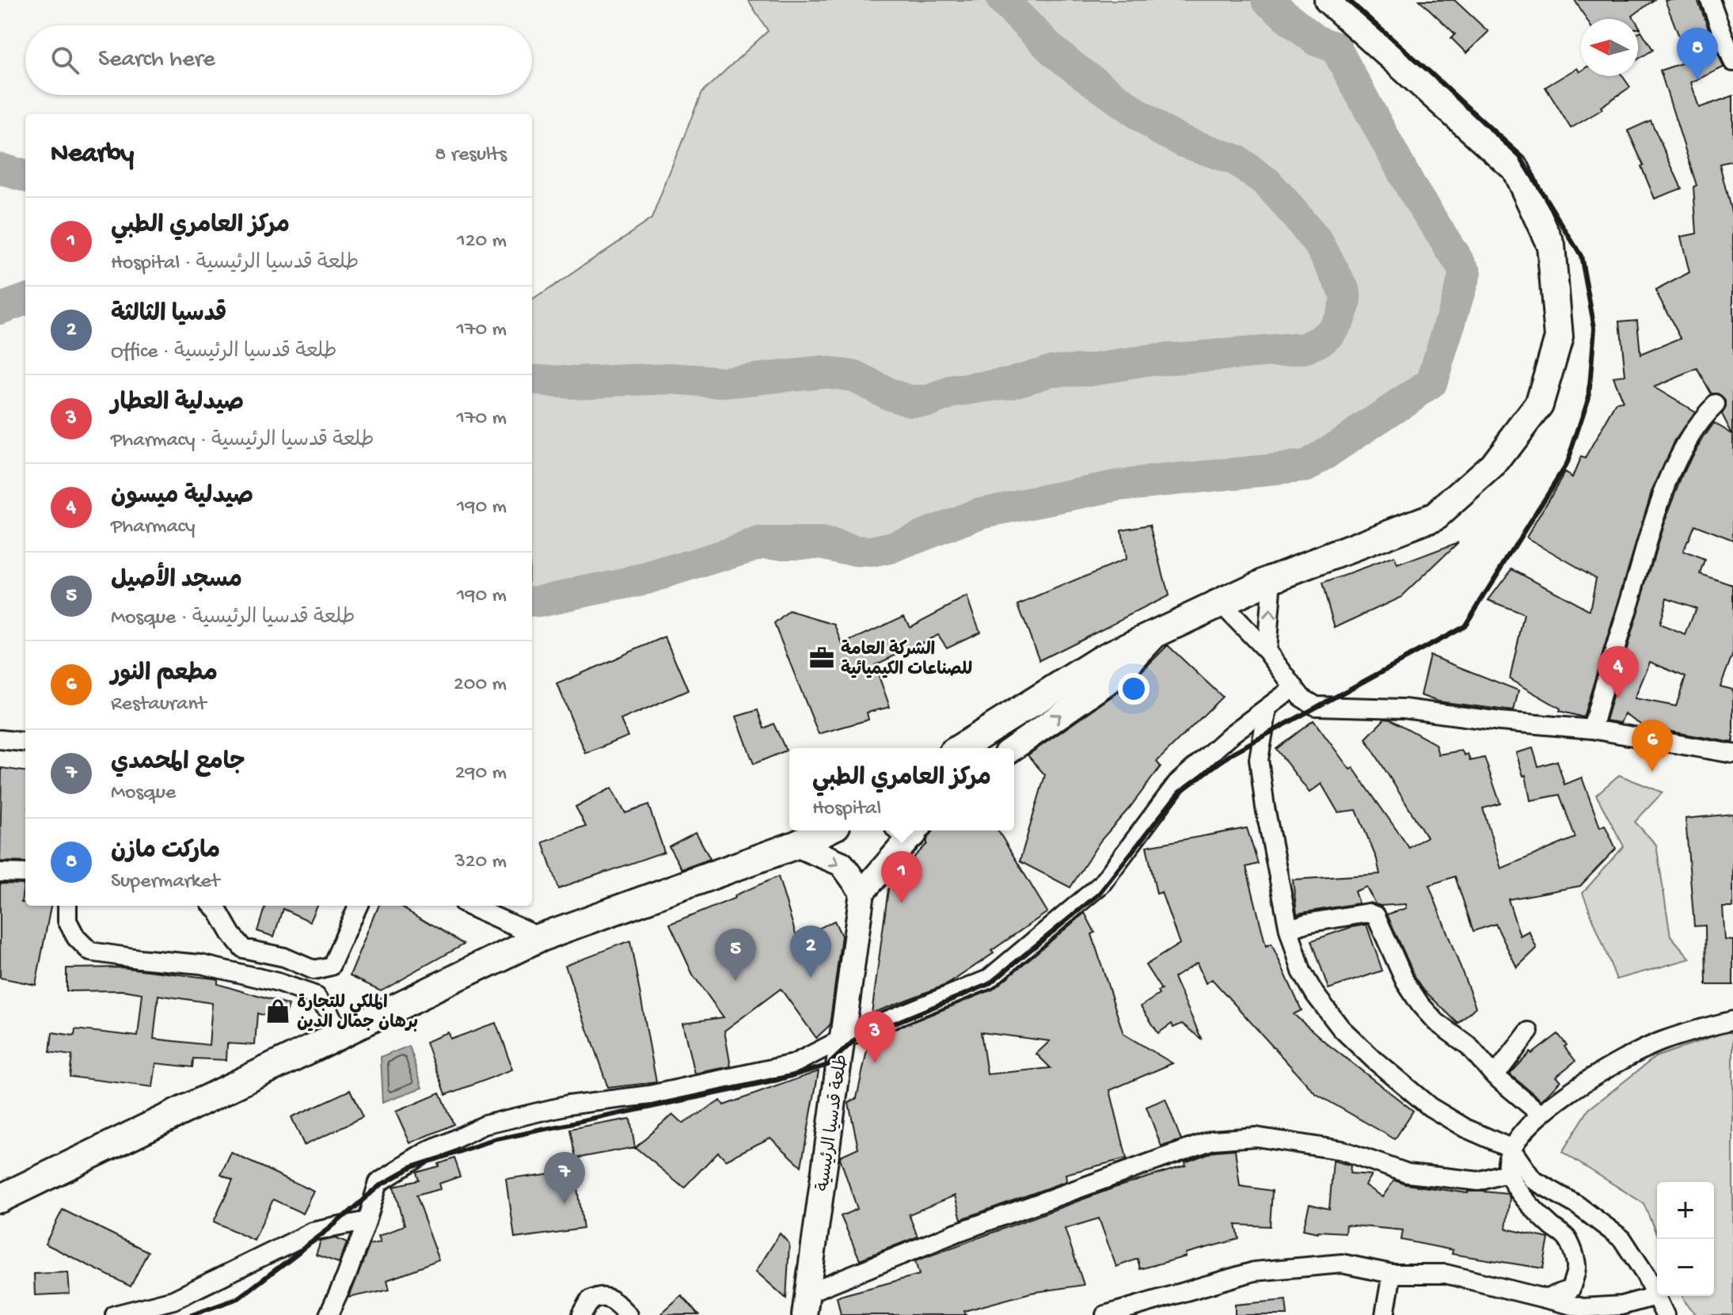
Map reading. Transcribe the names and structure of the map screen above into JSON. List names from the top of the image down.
{
  "streets": {
    "main road": ["طلعة قدسيا الرئيسية"]
  },
  "places": {
    "office": ["الشركة العامة للصناعات الكيميائية"],
    "shop": ["الملكي للتجارة برهان جمال الدين"]
  },
  "north": "left",
  "page": {
    "search": "Search here",
    "pins": [
      "8",
      "4",
      "6",
      "1",
      "2",
      "5",
      "3",
      "7"
    ],
    "heading": ["Nearby", "8 results"],
    "list": [
      {
        "mark": "1",
        "name": "مركز العامري الطبي",
        "note": "Hospital · طلعة قدسيا الرئيسية",
        "value": "120 m"
      },
      {
        "mark": "2",
        "name": "قدسيا الثالثة",
        "note": "Office · طلعة قدسيا الرئيسية",
        "value": "170 m"
      },
      {
        "mark": "3",
        "name": "صيدلية العطار",
        "note": "Pharmacy · طلعة قدسيا الرئيسية",
        "value": "170 m"
      },
      {
        "mark": "4",
        "name": "صيدلية ميسون",
        "note": "Pharmacy",
        "value": "190 m"
      },
      {
        "mark": "5",
        "name": "مسجد الأصيل",
        "note": "Mosque · طلعة قدسيا الرئيسية",
        "value": "190 m"
      },
      {
        "mark": "6",
        "name": "مطعم النور",
        "note": "Restaurant",
        "value": "200 m"
      },
      {
        "mark": "7",
        "name": "جامع المحمدي",
        "note": "Mosque",
        "value": "290 m"
      },
      {
        "mark": "8",
        "name": "ماركت مازن",
        "note": "Supermarket",
        "value": "320 m"
      }
    ],
    "popup": ["مركز العامري الطبي", "Hospital"],
    "map_buttons": ["+", "−"]
  }
}
